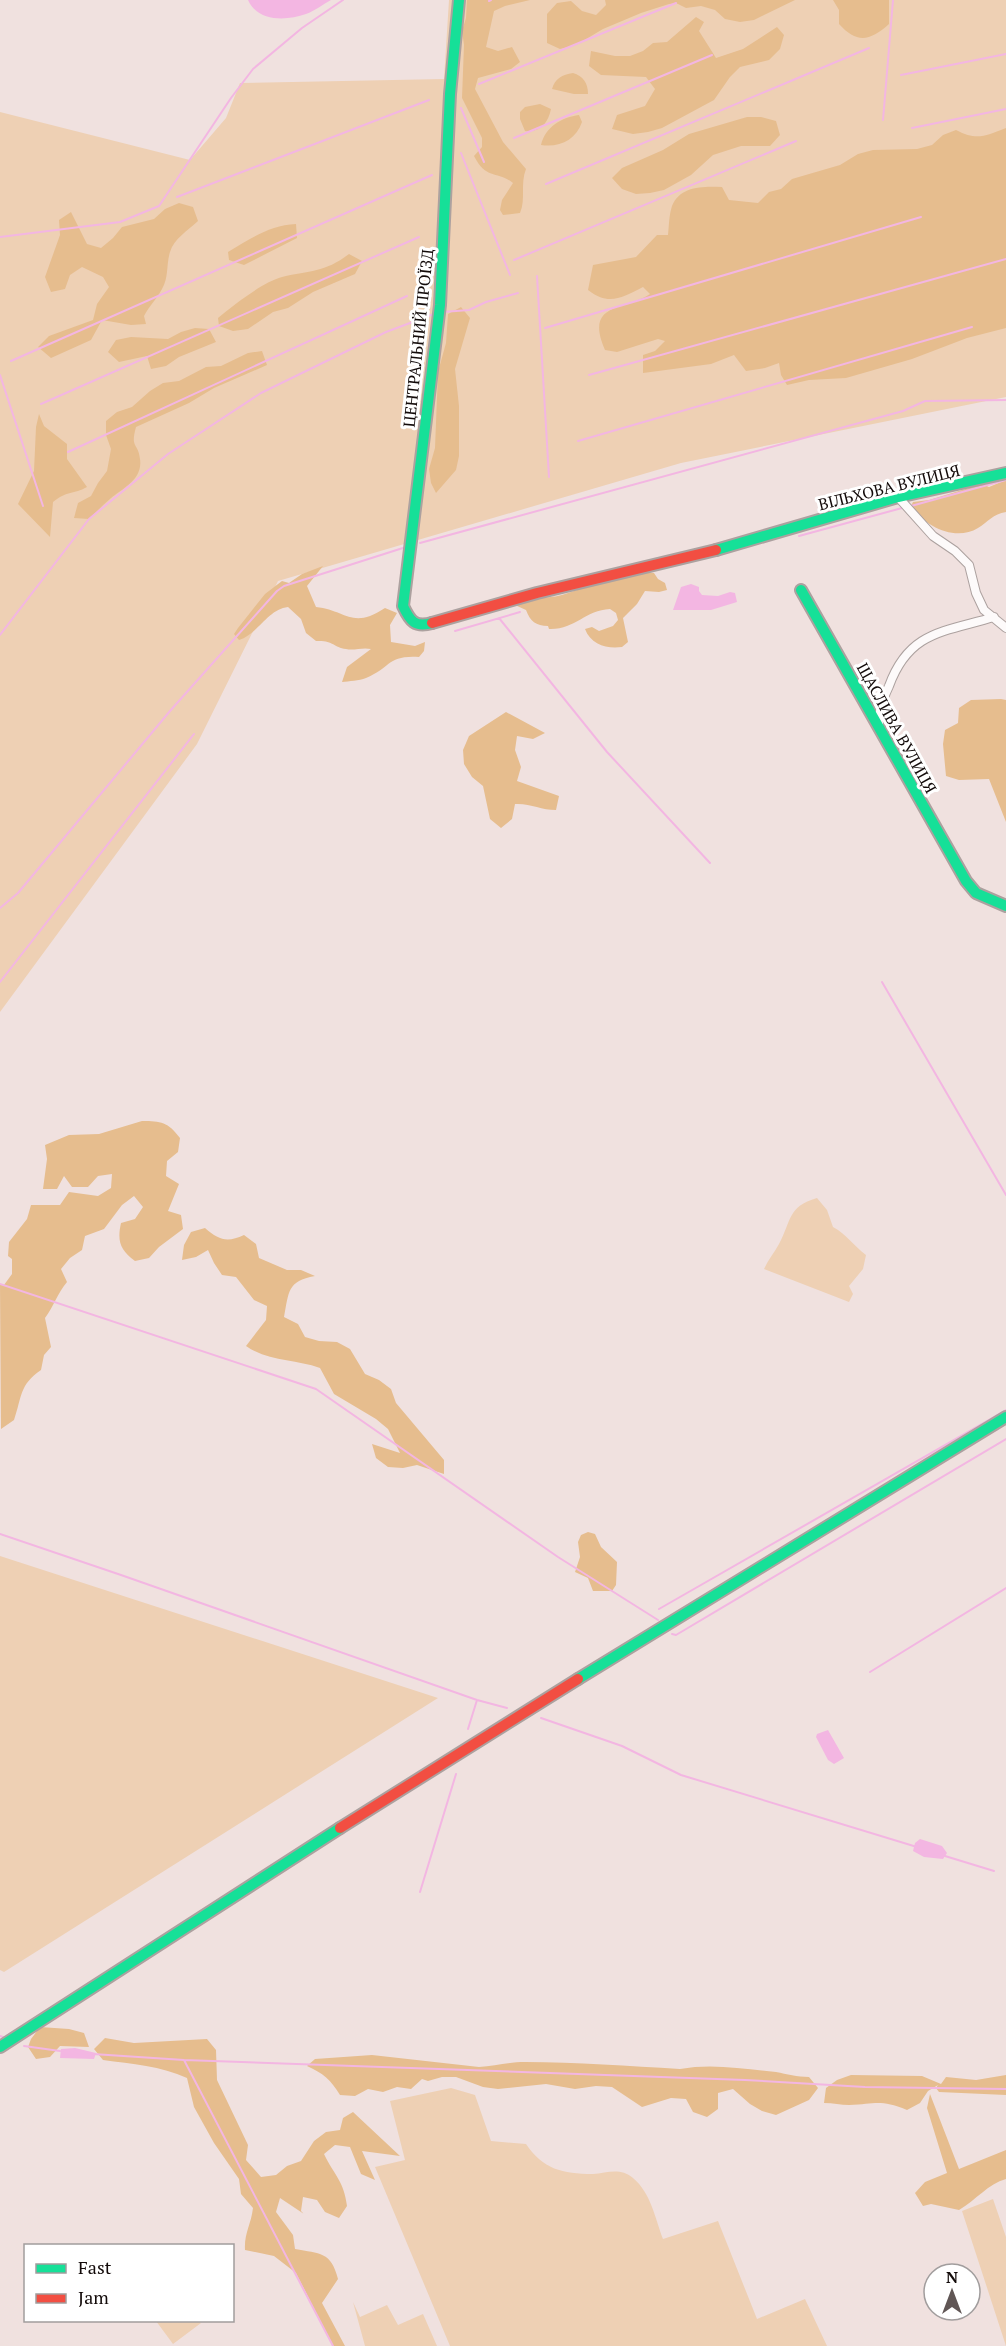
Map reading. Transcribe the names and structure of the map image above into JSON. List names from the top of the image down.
{
  "streets": {
    "street": ["ЦЕНТРАЛЬНИЙ ПРОЇЗД", "ВІЛЬХОВА ВУЛИЦЯ", "ЩАСЛИВА ВУЛИЦЯ"]
  },
  "crossings": [
    ["ЦЕНТРАЛЬНИЙ ПРОЇЗД", "ВІЛЬХОВА ВУЛИЦЯ"]
  ],
  "legend": ["Fast", "Jam"],
  "north": "top"
}
